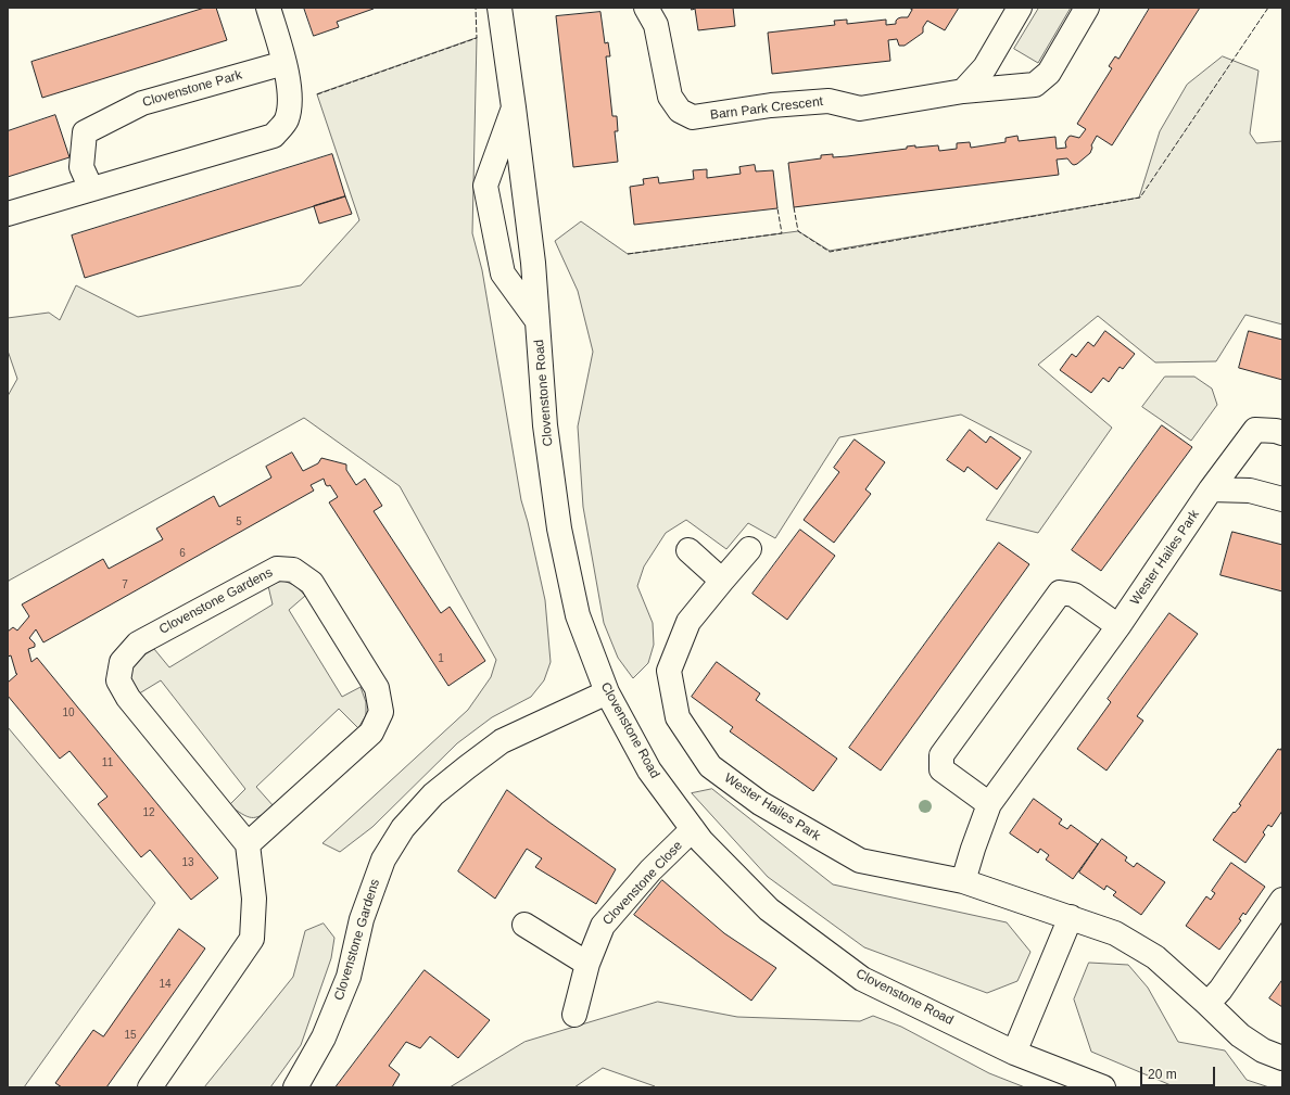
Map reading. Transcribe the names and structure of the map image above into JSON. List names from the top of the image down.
{
  "streets": {
    "street": [
      "Clovenstone Park",
      "Barn Park Crescent",
      "Clovenstone Road",
      "Wester Hailes Park",
      "Clovenstone Gardens",
      "Clovenstone Close"
    ]
  },
  "crossings": [
    ["Clovenstone Road", "Clovenstone Gardens"],
    ["Clovenstone Road", "Clovenstone Close"]
  ],
  "house_numbers": [
    "5",
    "6",
    "7",
    "1",
    "10",
    "11",
    "12",
    "13",
    "14",
    "15"
  ],
  "scale_bar": "20 m"
}
